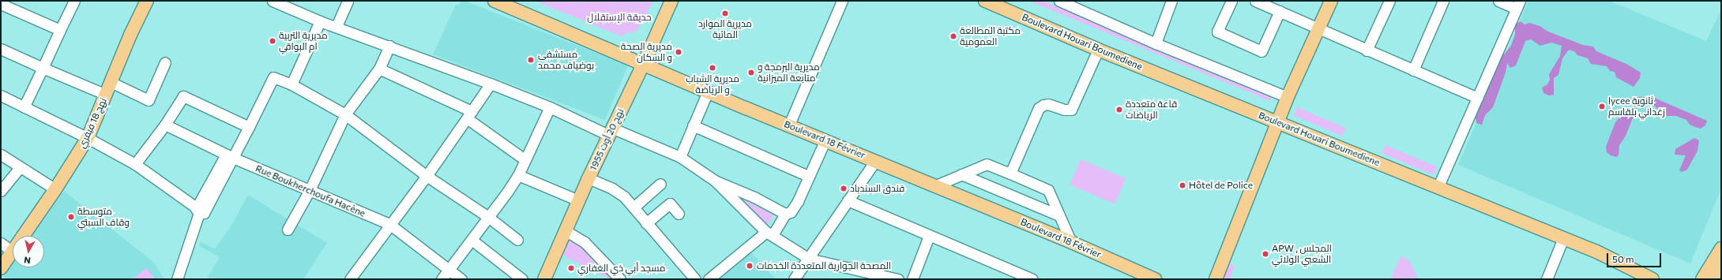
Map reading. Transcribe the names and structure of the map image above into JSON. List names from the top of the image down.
{
  "streets": {
    "main road": [
      "Boulevard Houari Boumediene",
      "نهج 18 فيفري",
      "نهج 20 أوت 1955",
      "Boulevard 18 Février"
    ],
    "street": ["Rue Boukherchoufa Hacène"]
  },
  "crossings": [
    ["نهج 20 أوت 1955", "Boulevard 18 Février"]
  ],
  "parks": ["حديقة الإستقلال"],
  "places": [
    "مديرية الموارد المائية",
    "مكتبة المطالعة العمومية",
    "مديرية التربية ام البواقي",
    "مديرية الصحة و السكان",
    "مستشفى بوضياف محمد",
    "مديرية الشباب و الرياضة",
    "مديرية البرمجة و متابعة الميزانية",
    "lycee ثانوية زغداني بلقاسم",
    "قاعة متعددة الرياضات",
    "Hôtel de Police",
    "فندق السندباد",
    "متوسطة وقاف السبتي",
    "APW , المجلس الشعبي الولائي",
    "المصحة الجوارية المتعددة الخدمات",
    "مسجد أبي ذي الغفاري"
  ],
  "scale_bar": "50 m",
  "north": "bottom"
}
